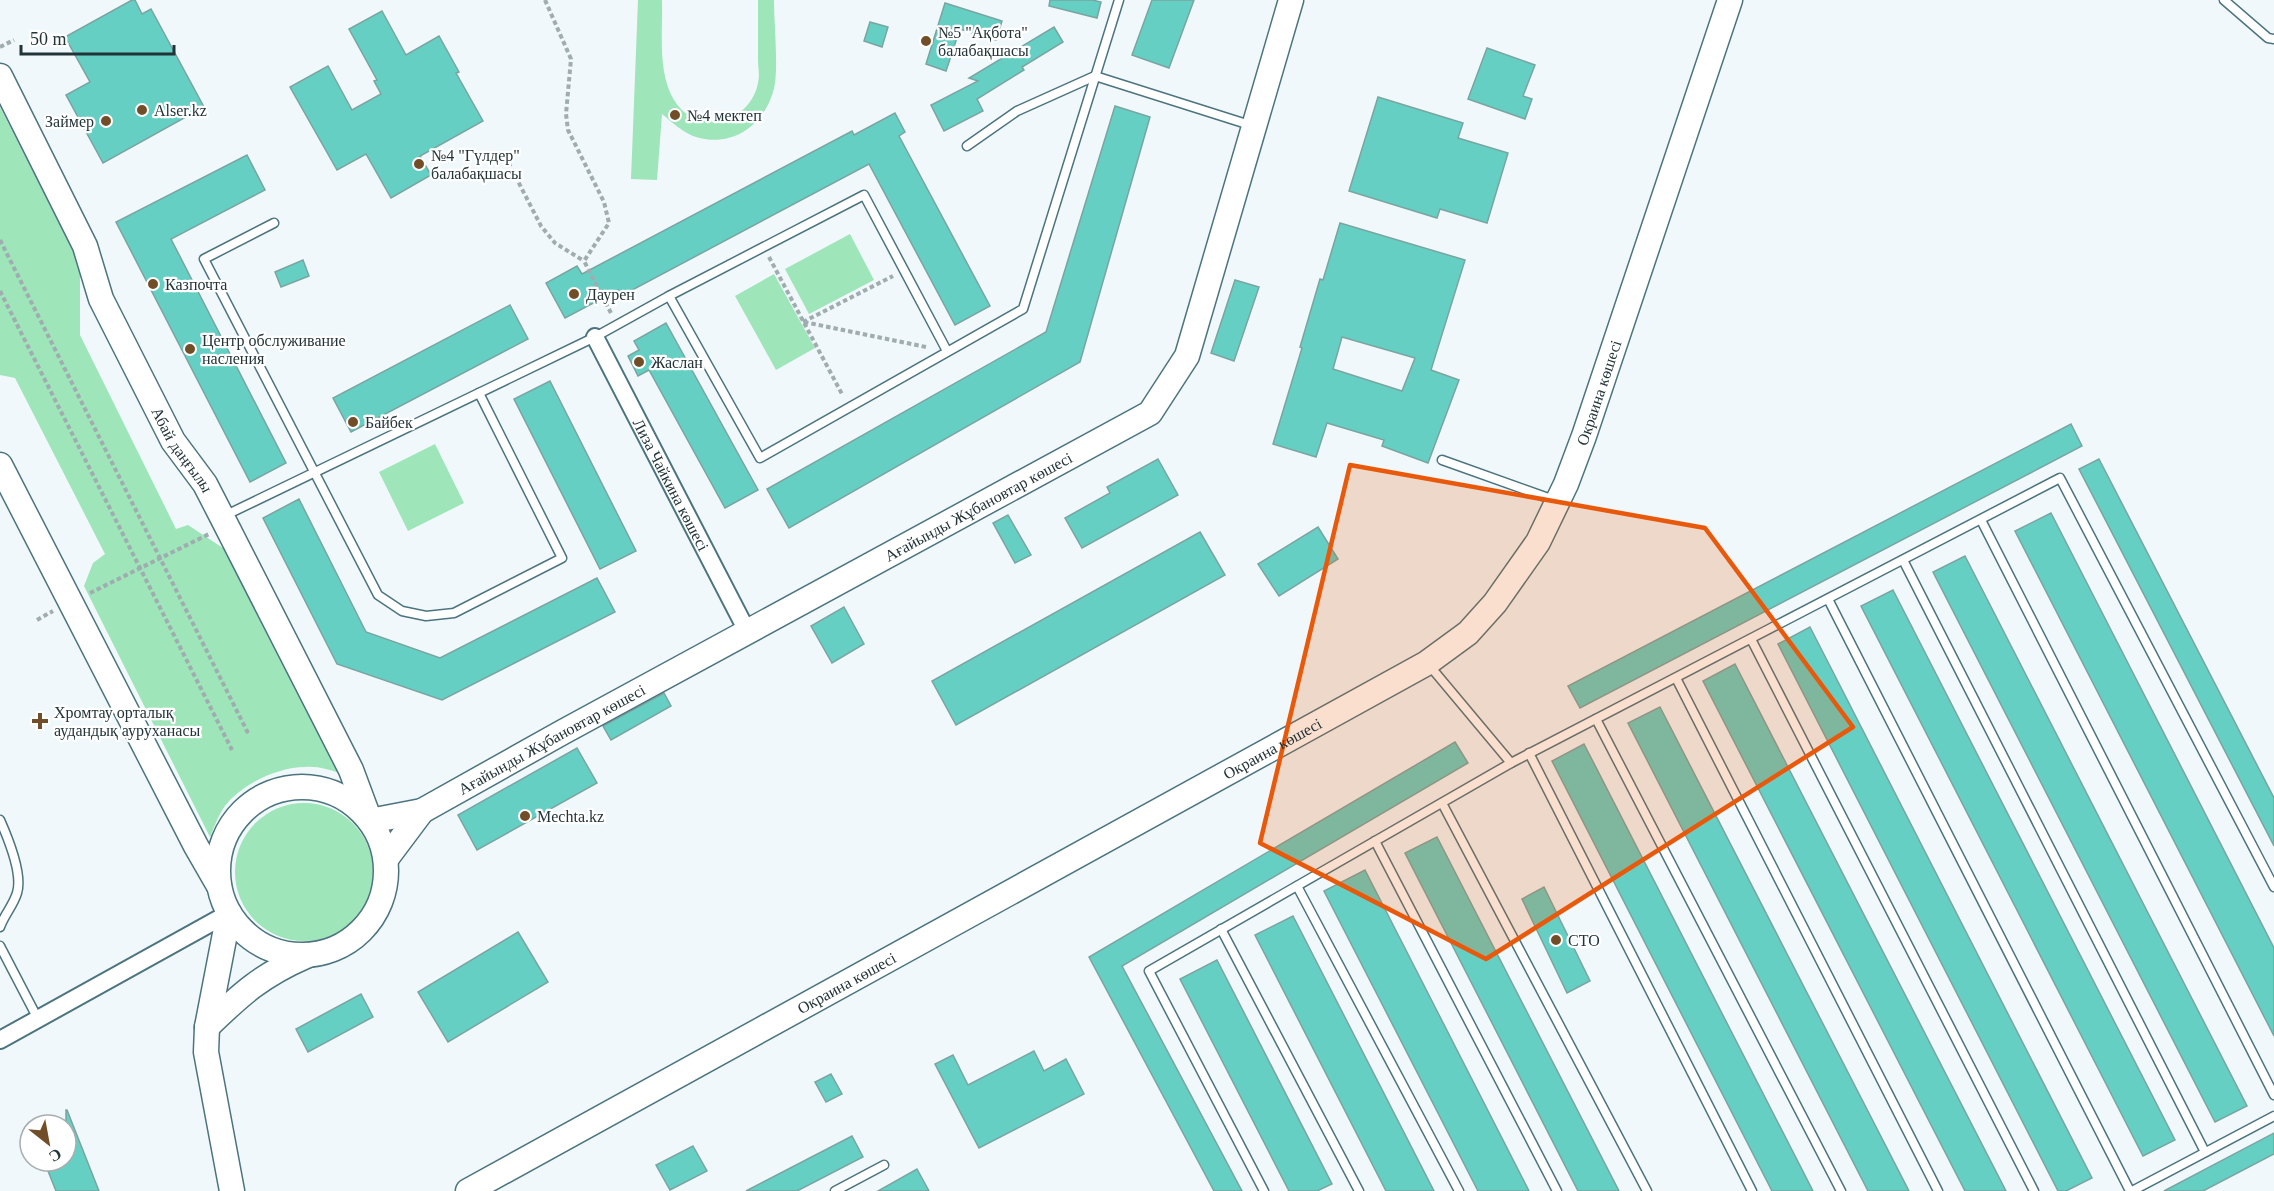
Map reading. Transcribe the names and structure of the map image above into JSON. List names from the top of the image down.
{
  "streets": {
    "street": [
      "Окраина көшесі",
      "Абай даңғылы",
      "Лиза Чайкина көшесі",
      "Ағайынды Жұбановтар көшесі"
    ]
  },
  "crossings": [
    ["Лиза Чайкина көшесі", "Ағайынды Жұбановтар көшесі"]
  ],
  "places": {
    "other": [
      "№5 \"Ақбота\" балабақшасы",
      "Alser.kz",
      "№4 мектеп",
      "Займер",
      "№4 \"Гүлдер\" балабақшасы",
      "Казпочта",
      "Даурен",
      "Центр обслуживание насления",
      "Жаслан",
      "Байбек",
      "Mechta.kz",
      "СТО"
    ],
    "health": ["Хромтау орталық аудандық ауруханасы"]
  },
  "scale_bar": "50 m",
  "north": "bottom right"
}
